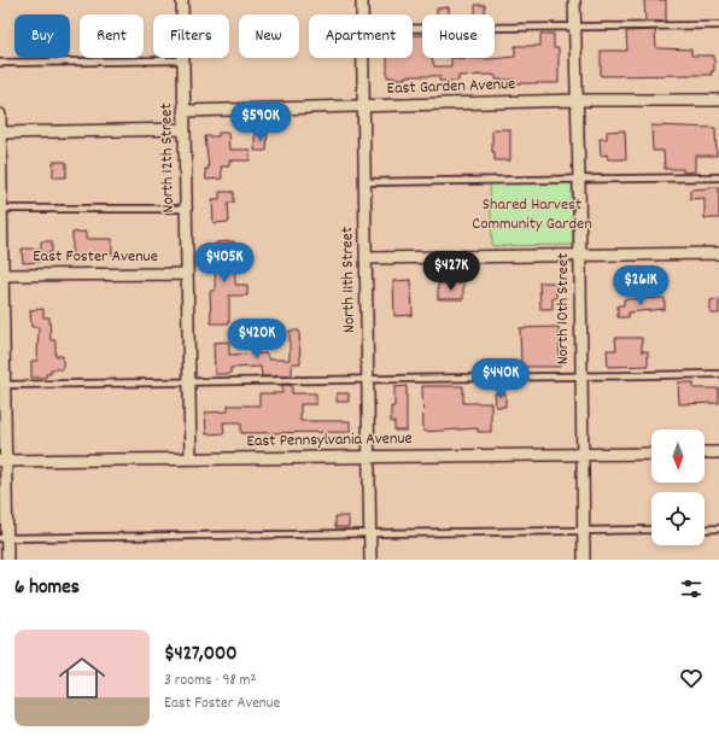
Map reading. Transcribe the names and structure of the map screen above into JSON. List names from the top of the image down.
{
  "streets": {
    "street": [
      "East Garden Avenue",
      "North 12th Street",
      "East Foster Avenue",
      "North 11th Street",
      "North 10th Street",
      "East Pennsylvania Avenue"
    ]
  },
  "crossings": [
    ["East Garden Avenue", "North 12th Street"],
    ["East Garden Avenue", "North 11th Street"],
    ["East Garden Avenue", "North 10th Street"],
    ["North 12th Street", "East Foster Avenue"],
    ["North 12th Street", "East Pennsylvania Avenue"],
    ["North 11th Street", "East Pennsylvania Avenue"],
    ["North 10th Street", "East Pennsylvania Avenue"]
  ],
  "parks": ["Shared Harvest Community Garden"],
  "north": "bottom",
  "page": {
    "chip": [
      "Buy",
      "Rent",
      "Filters",
      "New",
      "Apartment",
      "House"
    ],
    "price": [
      "$590K",
      "$405K",
      "$427K",
      "$261K",
      "$420K",
      "$440K"
    ],
    "heading": "6 homes",
    "list": [
      {
        "name": "$427,000",
        "note": "3 rooms · 98 m² · East Foster Avenue"
      }
    ]
  }
}
